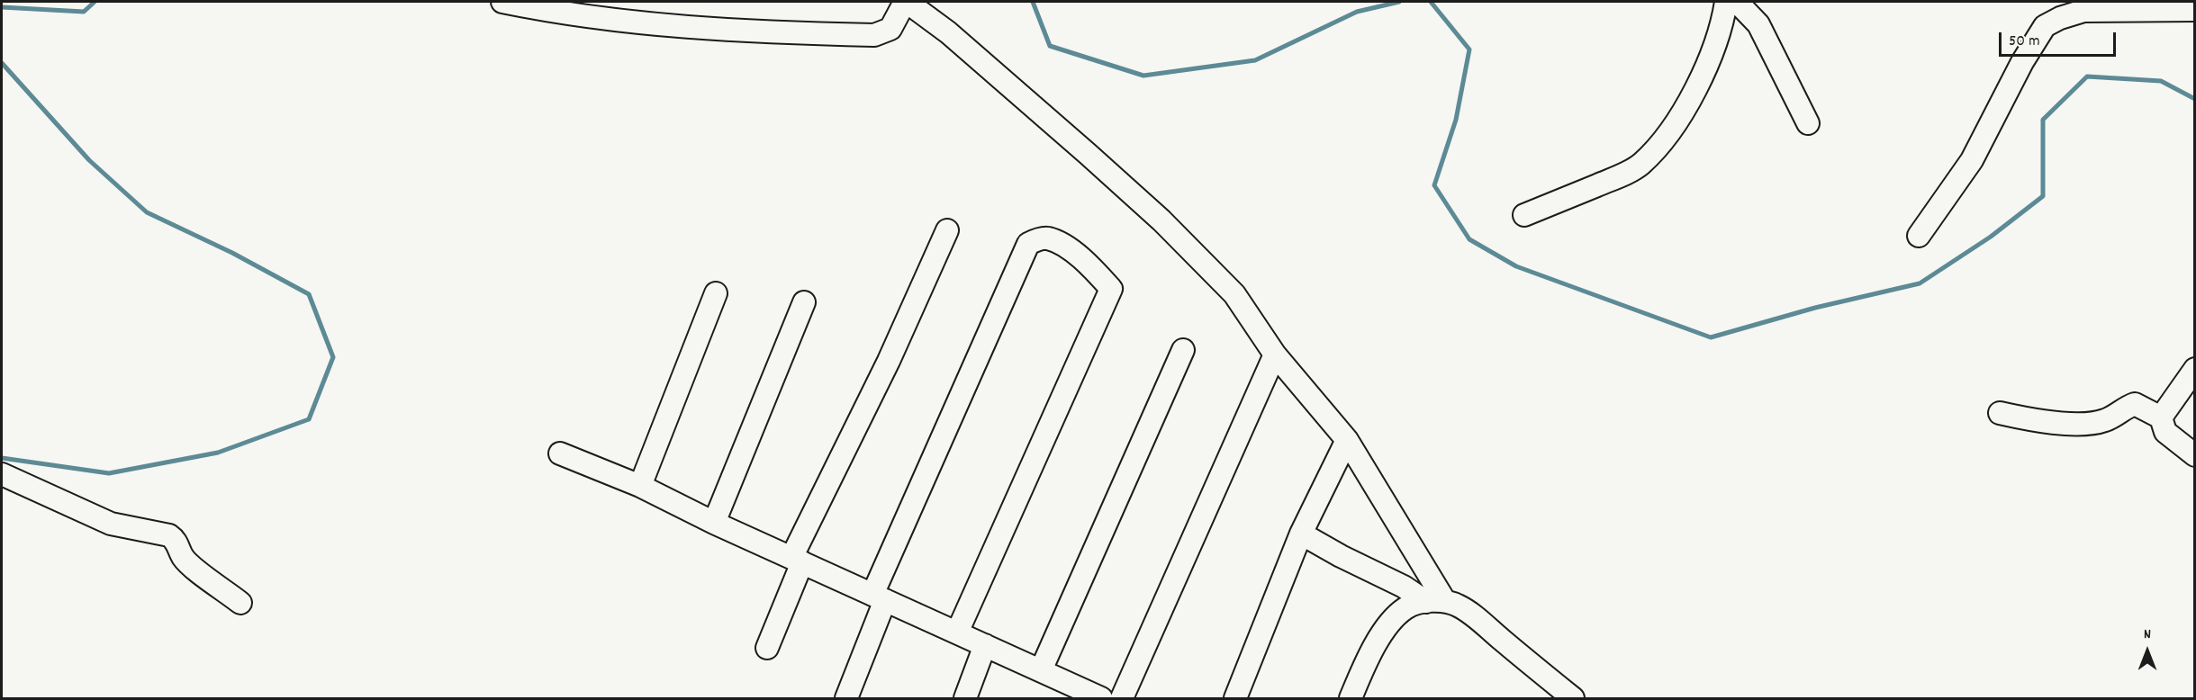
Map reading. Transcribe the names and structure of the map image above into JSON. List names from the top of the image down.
{
  "scale_bar": "50 m",
  "north": "top"
}
